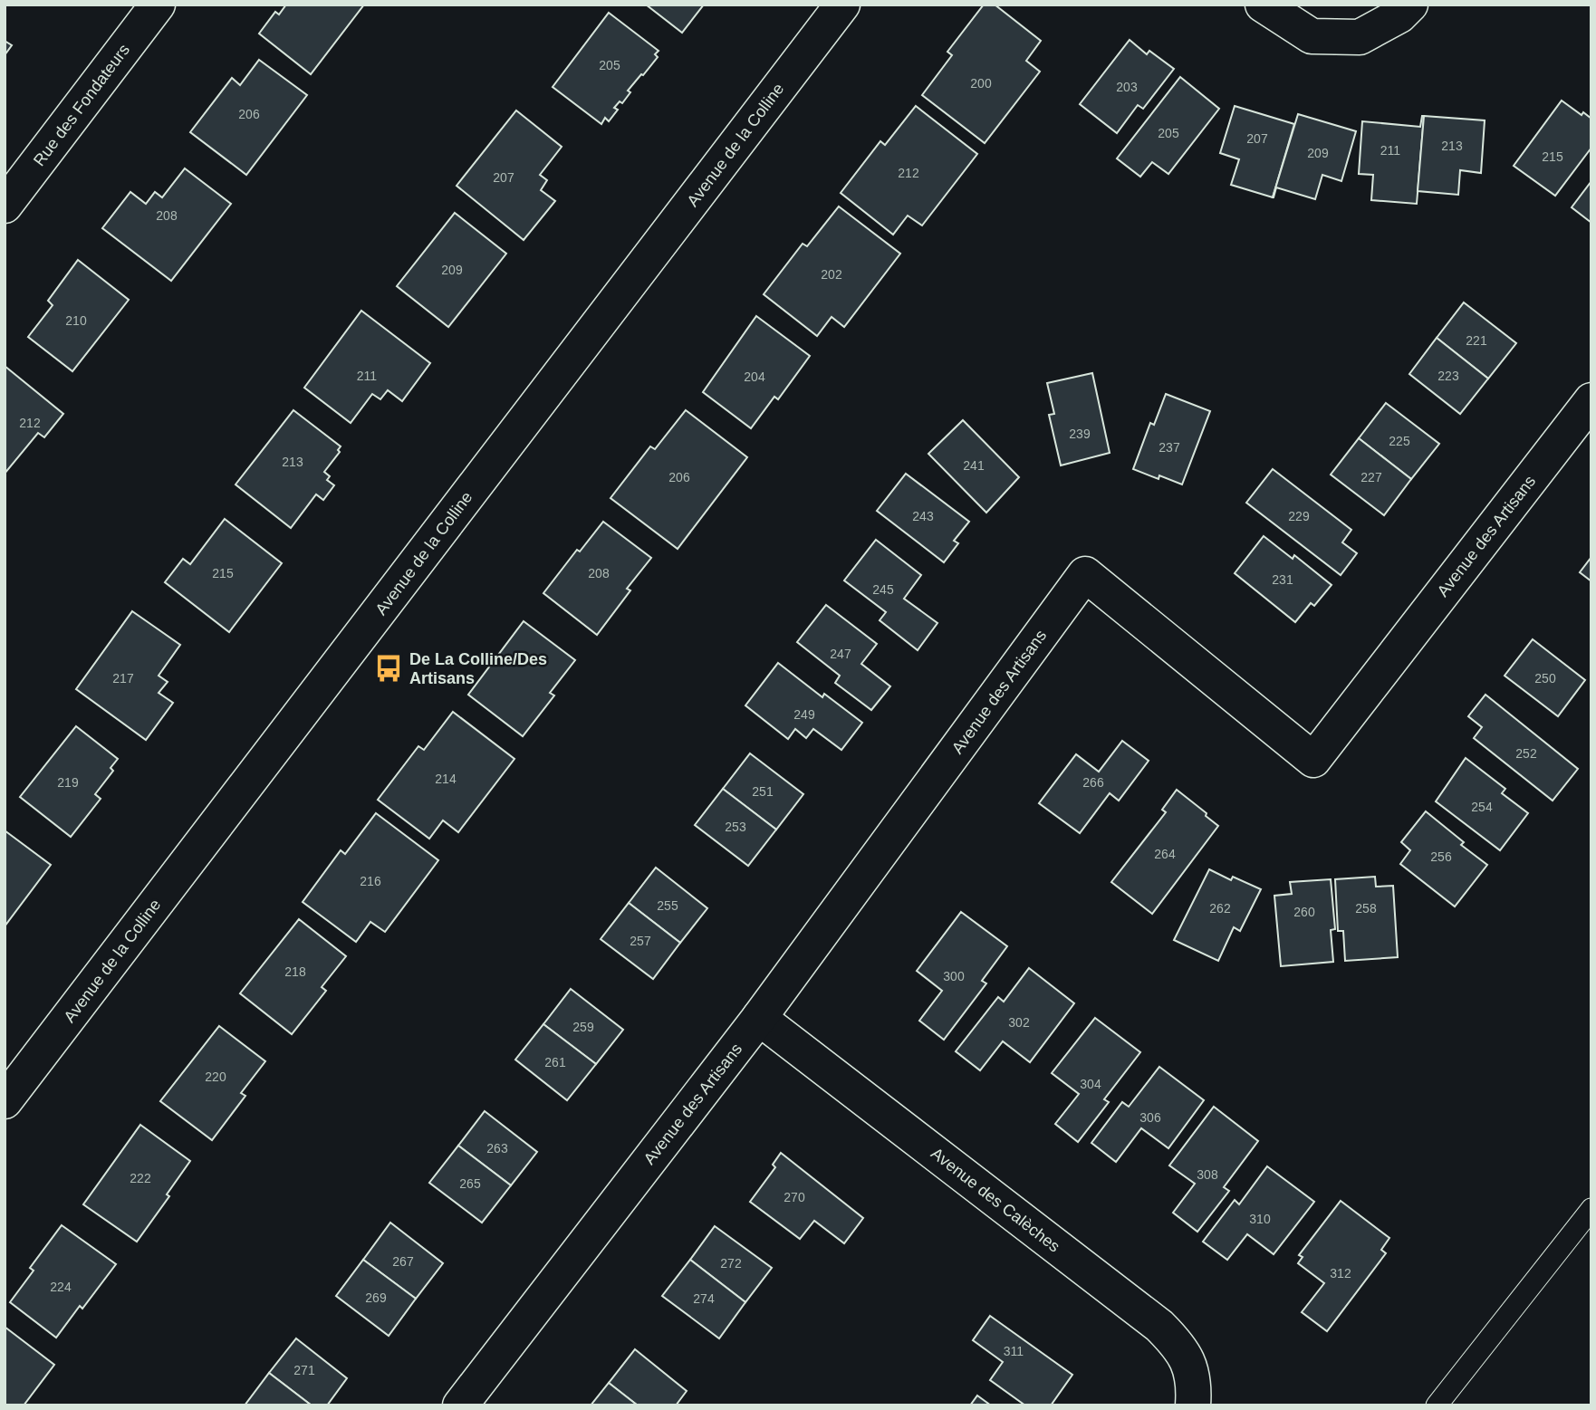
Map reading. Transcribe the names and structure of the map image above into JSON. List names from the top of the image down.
{
  "streets": {
    "street": [
      "Rue des Fondateurs",
      "Avenue de la Colline",
      "Avenue des Artisans",
      "Avenue des Calèches"
    ]
  },
  "crossings": [
    ["Avenue des Artisans", "Avenue des Calèches"]
  ],
  "places": {
    "bus stop": ["De La Colline/Des Artisans"]
  },
  "house_numbers": [
    "205",
    "200",
    "203",
    "206",
    "205",
    "207",
    "213",
    "211",
    "209",
    "215",
    "212",
    "207",
    "208",
    "209",
    "202",
    "210",
    "221",
    "211",
    "223",
    "204",
    "212",
    "239",
    "225",
    "237",
    "213",
    "241",
    "206",
    "227",
    "243",
    "229",
    "215",
    "208",
    "231",
    "245",
    "247",
    "217",
    "250",
    "249",
    "252",
    "214",
    "219",
    "266",
    "251",
    "254",
    "253",
    "264",
    "256",
    "216",
    "255",
    "262",
    "258",
    "260",
    "257",
    "218",
    "300",
    "302",
    "259",
    "261",
    "220",
    "304",
    "306",
    "263",
    "308",
    "222",
    "265",
    "270",
    "310",
    "267",
    "272",
    "312",
    "224",
    "269",
    "274",
    "311",
    "271"
  ]
}
